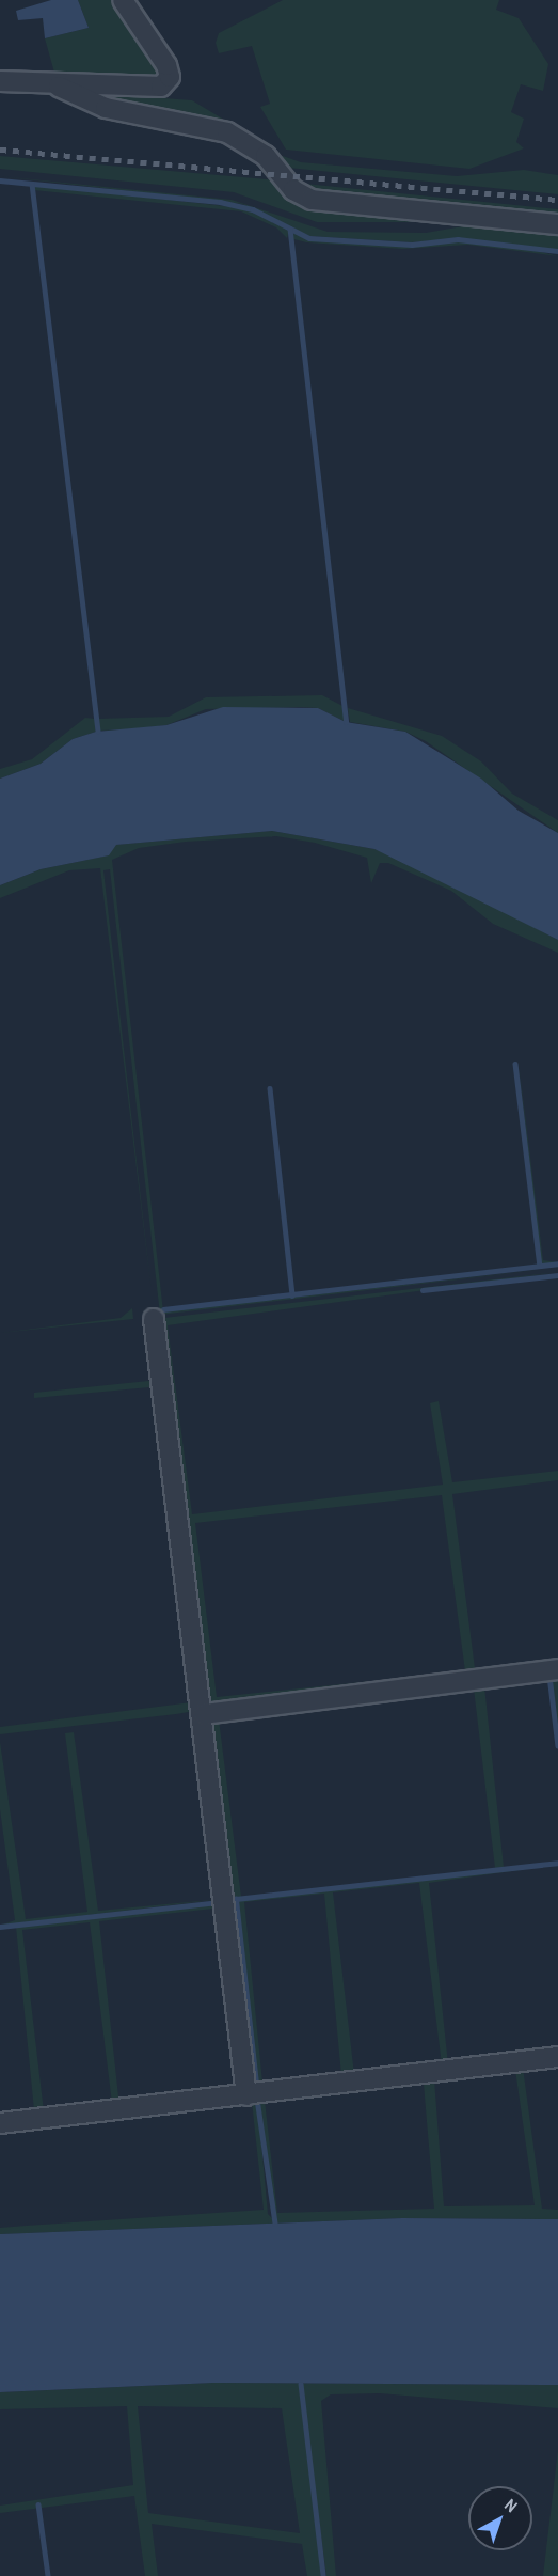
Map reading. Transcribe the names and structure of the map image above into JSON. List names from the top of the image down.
{
  "north": "top right"
}
